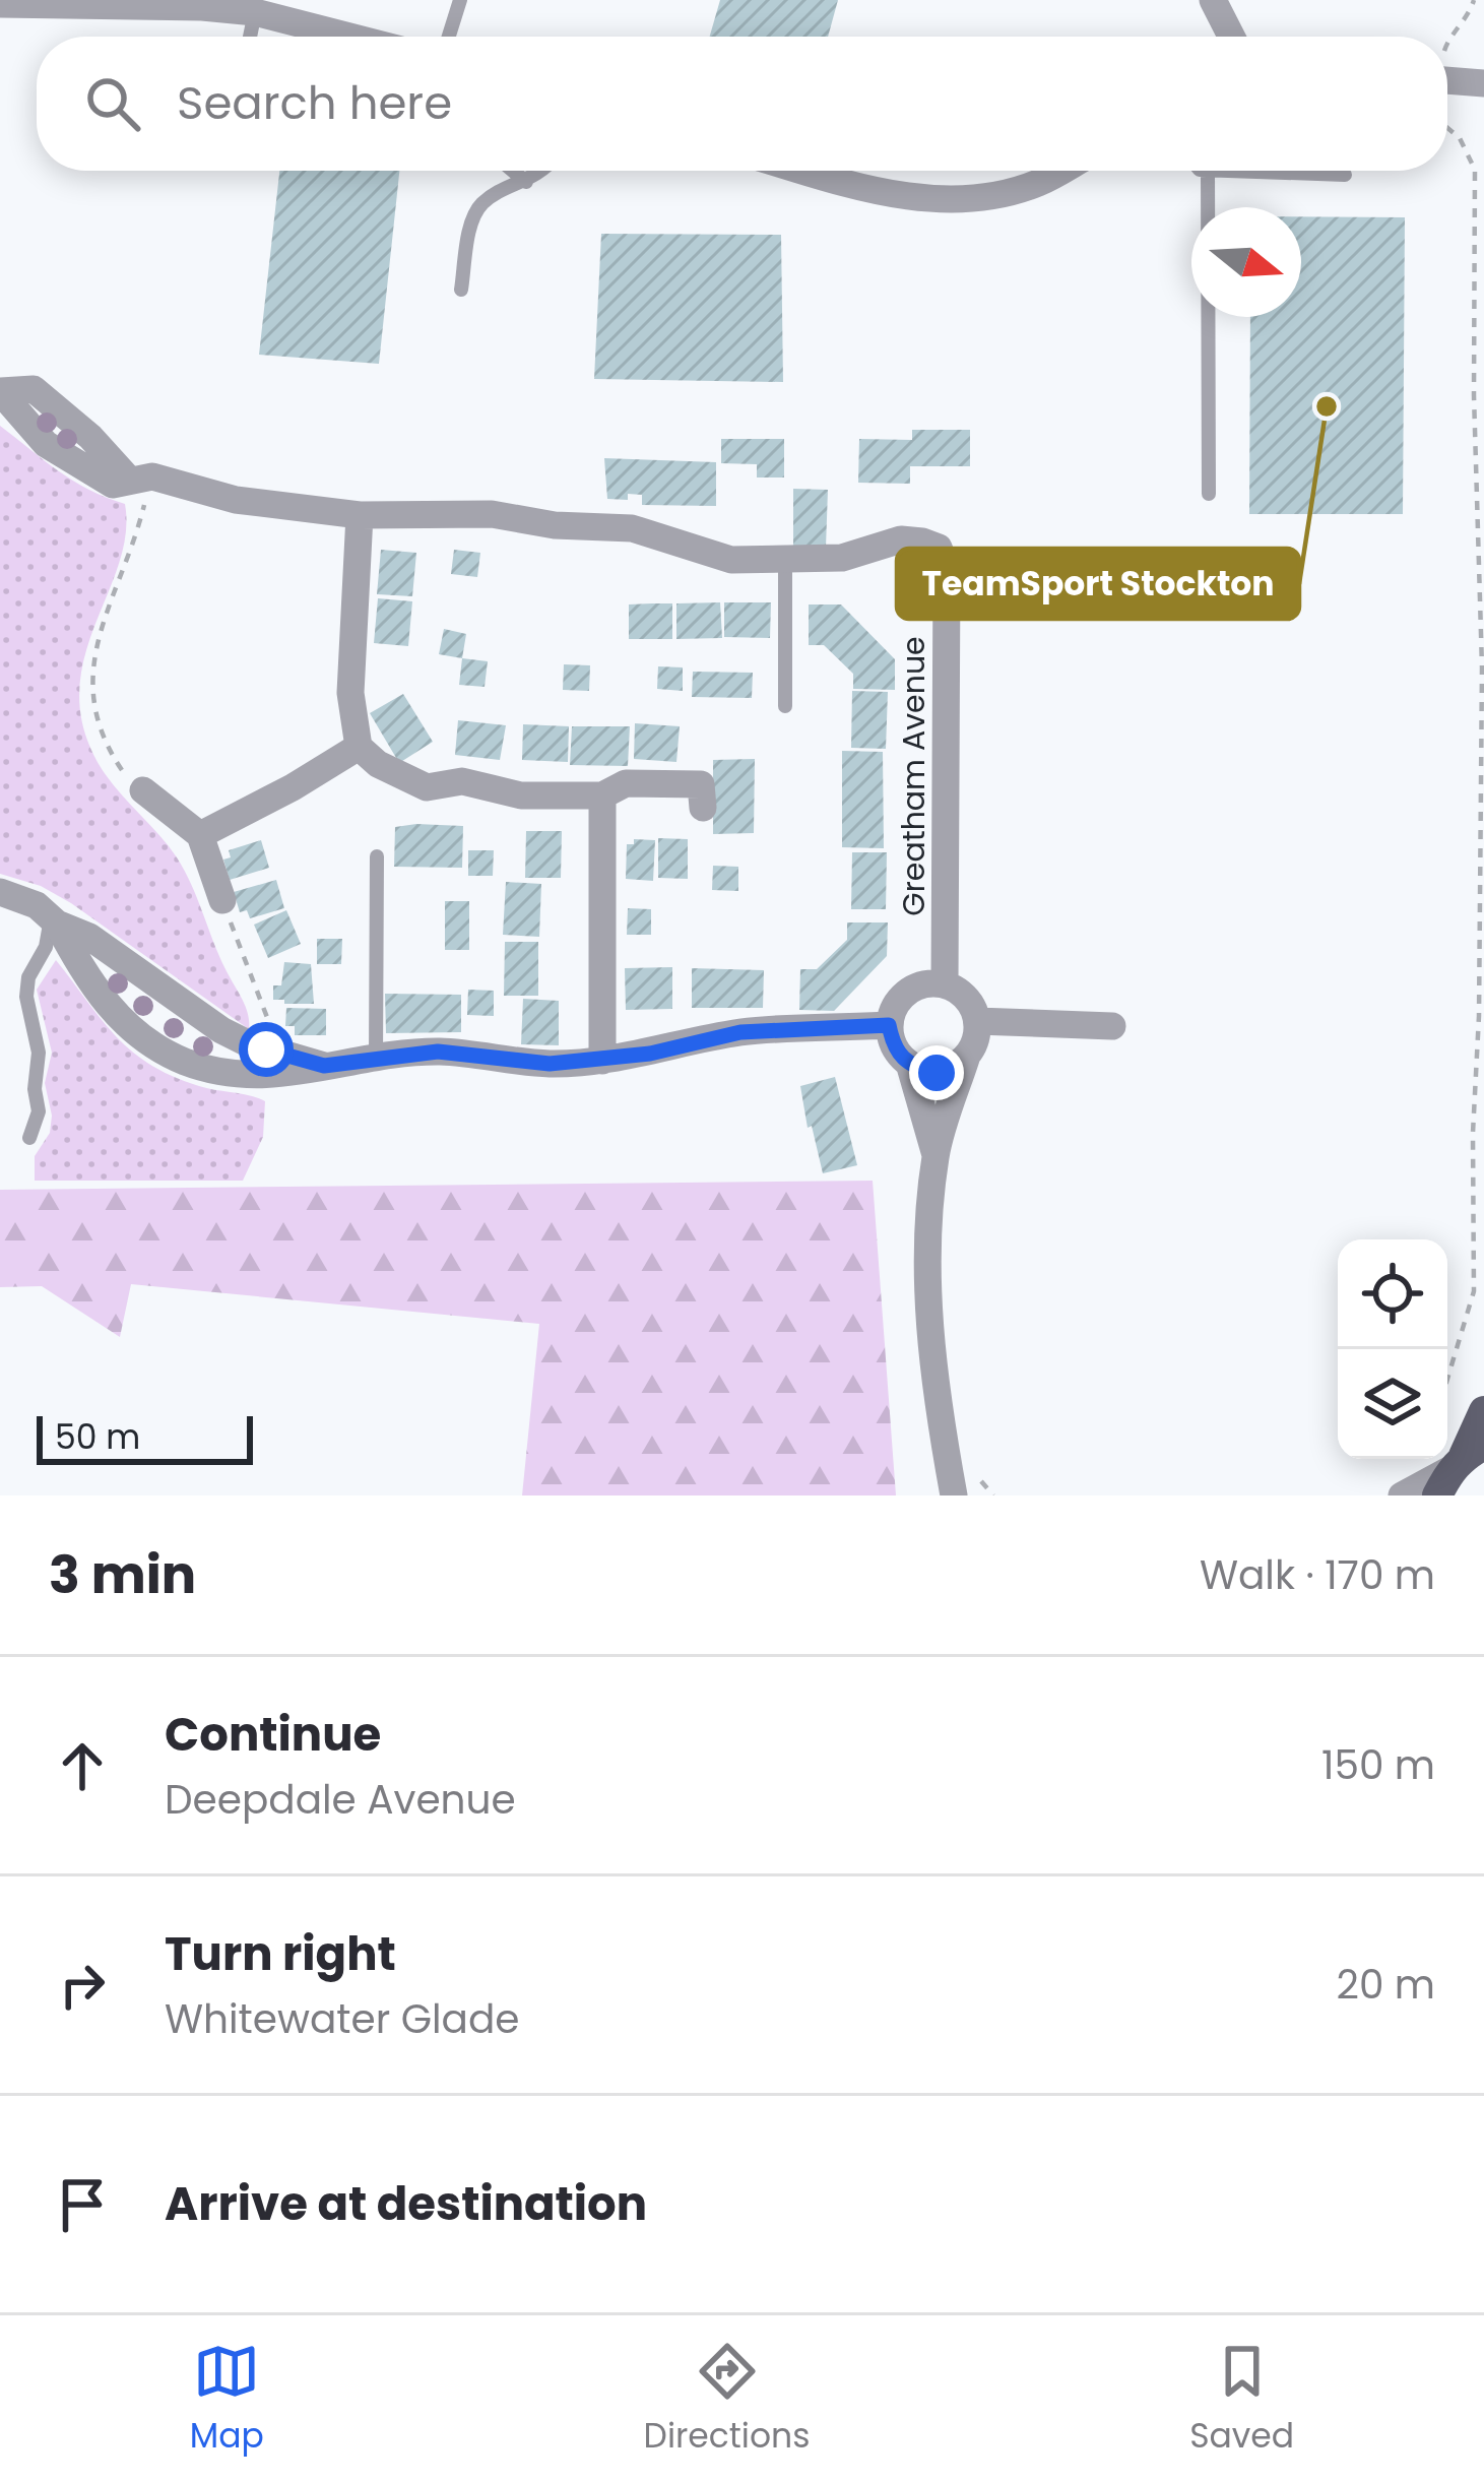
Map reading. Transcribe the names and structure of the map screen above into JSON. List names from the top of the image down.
{
  "streets": {
    "street": ["Greatham Avenue"]
  },
  "places": ["TeamSport Stockton"],
  "scale_bar": "50 m",
  "north": "right",
  "page": {
    "search": "Search here",
    "scale": "50 m",
    "heading": ["3 min", "Walk · 170 m"],
    "list": [
      ["Continue", "Deepdale Avenue", "150 m"],
      ["Turn right", "Whitewater Glade", "20 m"],
      "Arrive at destination"
    ],
    "nav": ["Map", "Directions", "Saved"]
  }
}
